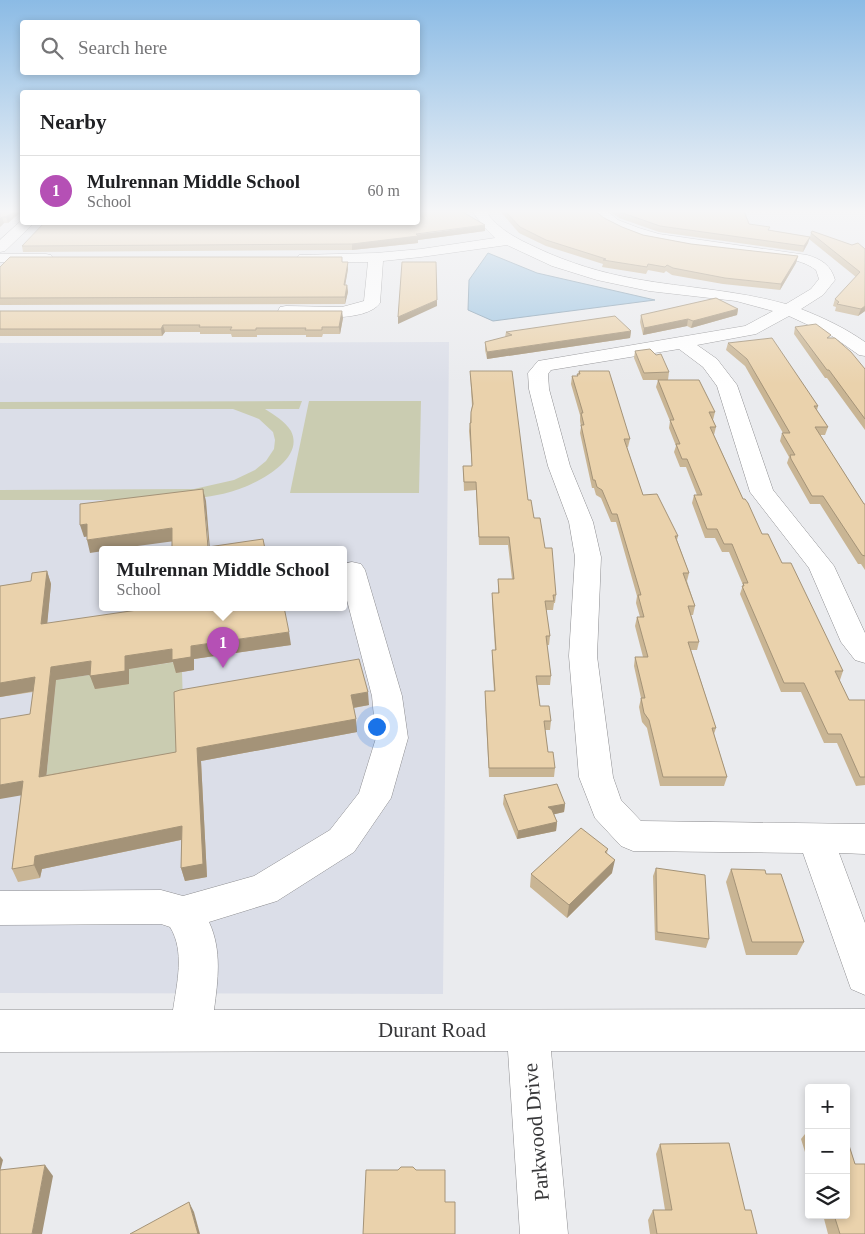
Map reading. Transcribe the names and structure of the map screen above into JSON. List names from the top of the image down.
{
  "streets": {
    "street": ["Durant Road", "Parkwood Drive"]
  },
  "crossings": [
    ["Durant Road", "Parkwood Drive"]
  ],
  "page": {
    "search": "Search here",
    "heading": "Nearby",
    "list": [
      {
        "mark": "1",
        "name": "Mulrennan Middle School",
        "note": "School",
        "value": "60 m"
      }
    ],
    "popup": ["Mulrennan Middle School", "School"],
    "pins": "1",
    "map_buttons": ["+", "−"]
  }
}
